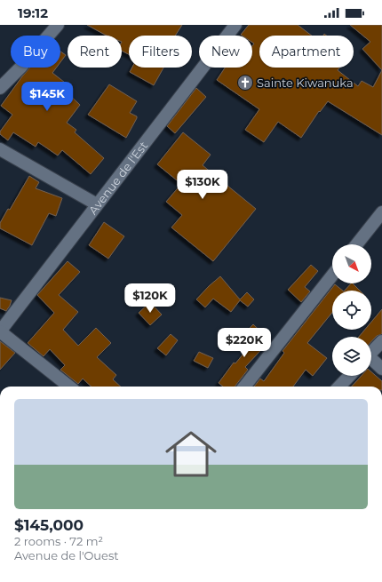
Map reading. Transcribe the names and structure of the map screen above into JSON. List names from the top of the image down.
{
  "streets": {
    "street": ["Avenue de l'Est"]
  },
  "places": {
    "church": ["Sainte Kiwanuka"]
  },
  "north": "bottom right",
  "page": {
    "status": "19:12",
    "chip": [
      "Buy",
      "Rent",
      "Filters",
      "New",
      "Apartment"
    ],
    "price": [
      "$145K",
      "$130K",
      "$120K",
      "$220K"
    ],
    "list": [
      {
        "name": "$145,000",
        "note": "2 rooms · 72 m² · Avenue de l'Ouest"
      }
    ]
  }
}
